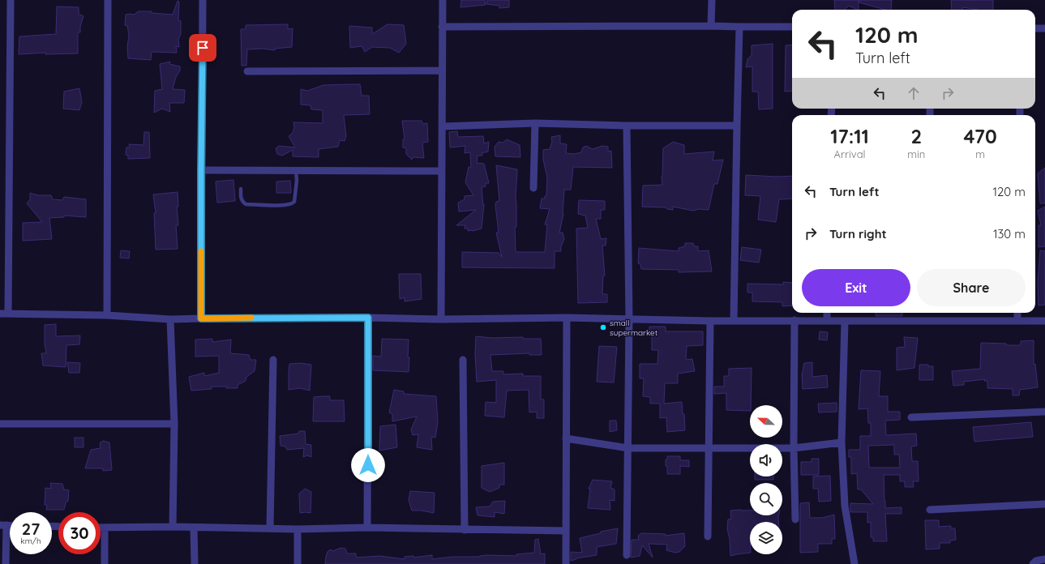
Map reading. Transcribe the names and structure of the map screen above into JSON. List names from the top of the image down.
{
  "places": ["small supermarket"],
  "north": "left",
  "page": {
    "turn": ["120 m", "Turn left"],
    "eta": [
      "17:11",
      "Arrival",
      "2",
      "min",
      "470",
      "m"
    ],
    "list": [
      {
        "name": "Turn left",
        "value": "120 m"
      },
      {
        "name": "Turn right",
        "value": "130 m"
      }
    ],
    "buttons": ["Exit", "Share"],
    "speed": "27 km/h",
    "limit": "30"
  }
}
